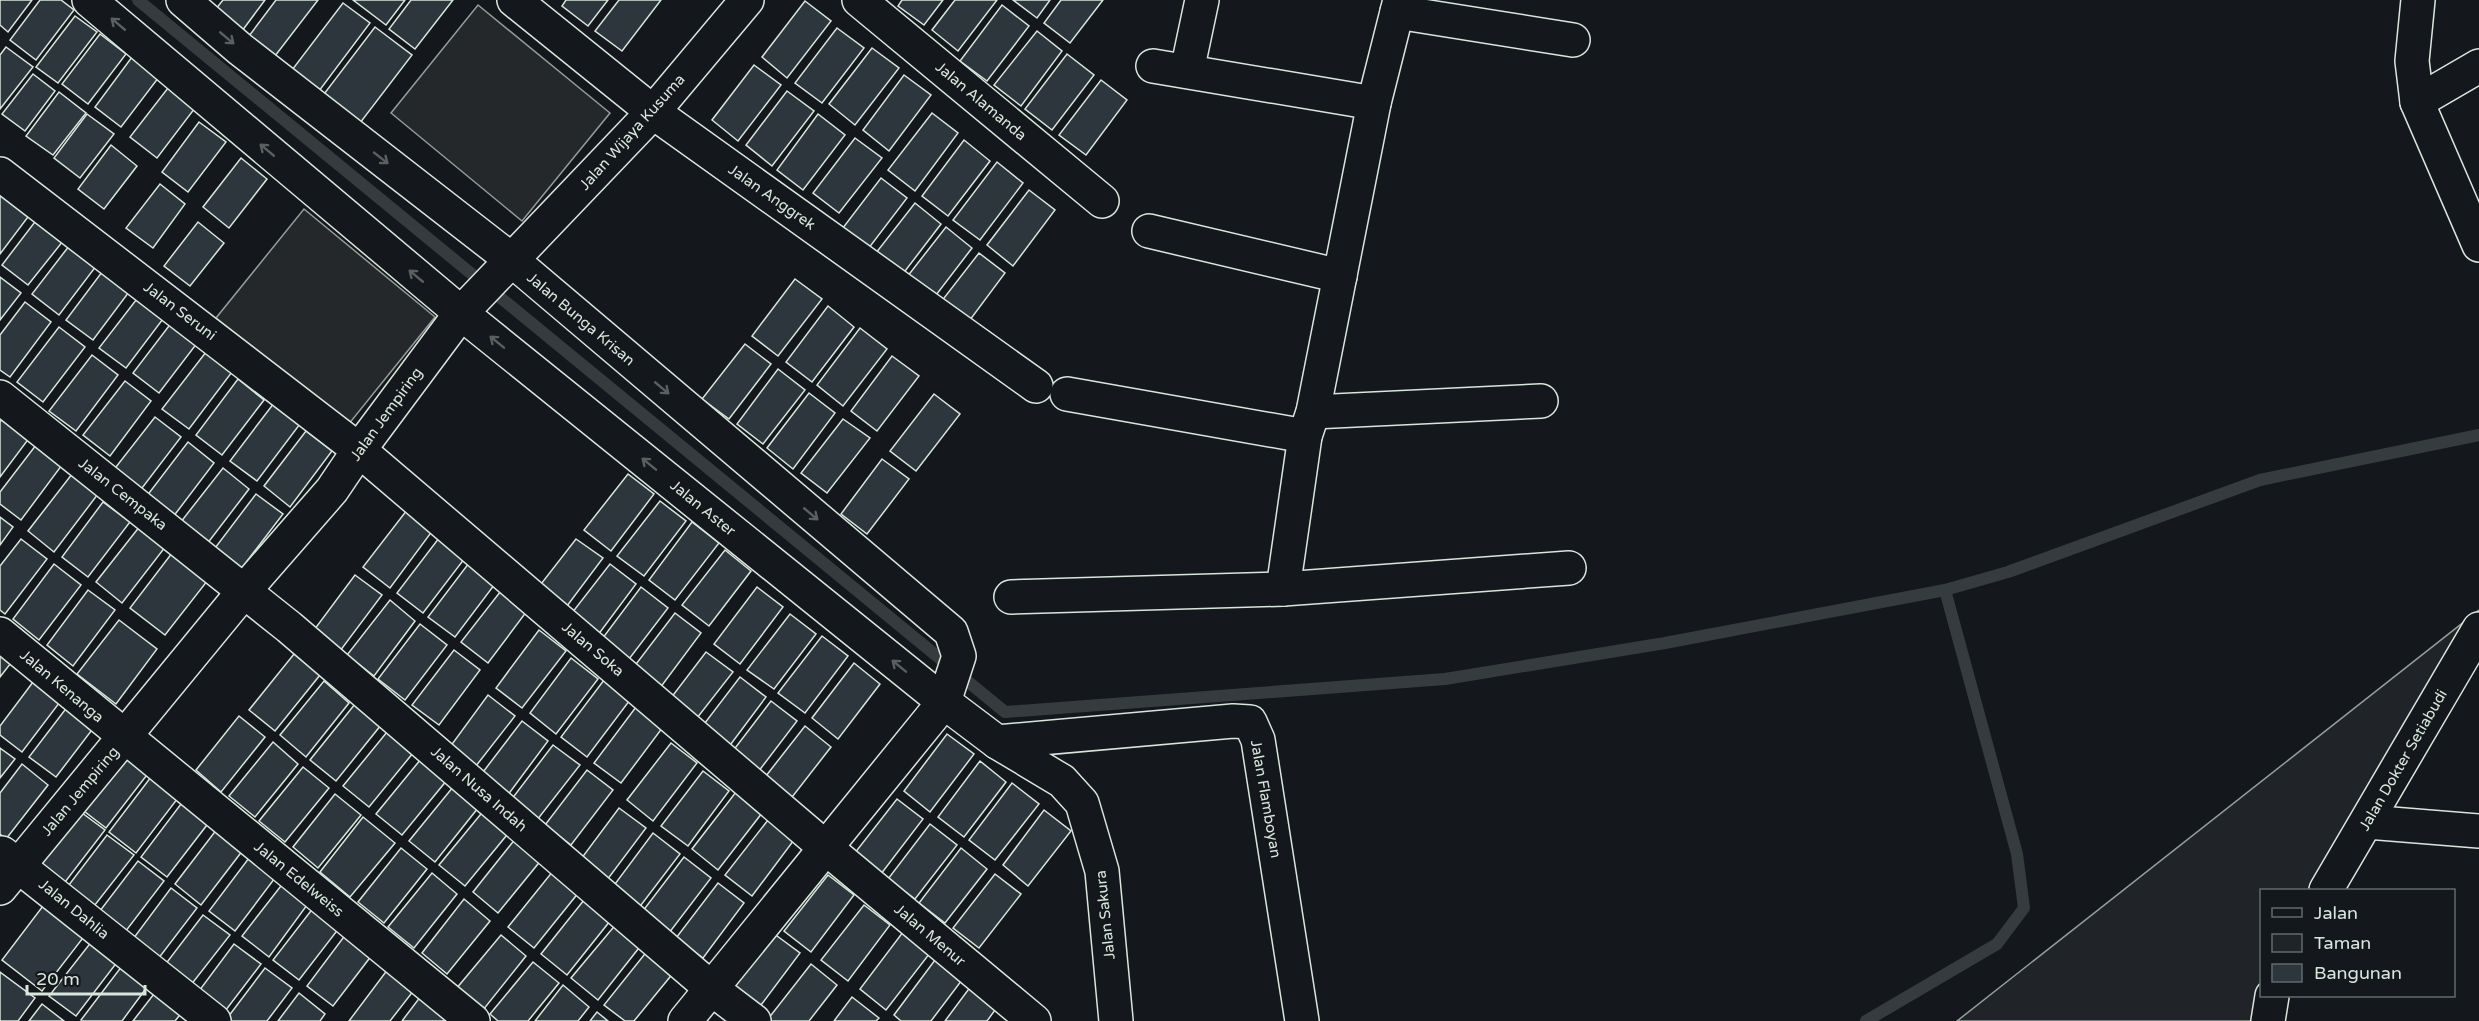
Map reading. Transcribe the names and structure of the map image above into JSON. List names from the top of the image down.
{
  "streets": {
    "street": [
      "Jalan Alamanda",
      "Jalan Wijaya Kusuma",
      "Jalan Anggrek",
      "Jalan Seruni",
      "Jalan Bunga Krisan",
      "Jalan Jempiring",
      "Jalan Cempaka",
      "Jalan Aster",
      "Jalan Soka",
      "Jalan Kenanga",
      "Jalan Dokter Setiabudi",
      "Jalan Nusa Indah",
      "Jalan Flamboyan",
      "Jalan Edelweiss",
      "Jalan Dahlia",
      "Jalan Sakura",
      "Jalan Menur"
    ]
  },
  "crossings": [
    ["Jalan Wijaya Kusuma", "Jalan Anggrek"],
    ["Jalan Wijaya Kusuma", "Jalan Bunga Krisan"],
    ["Jalan Wijaya Kusuma", "Jalan Jempiring"],
    ["Jalan Wijaya Kusuma", "Jalan Aster"],
    ["Jalan Seruni", "Jalan Jempiring"],
    ["Jalan Seruni", "Jalan Soka"],
    ["Jalan Bunga Krisan", "Jalan Aster"],
    ["Jalan Bunga Krisan", "Jalan Sakura"],
    ["Jalan Jempiring", "Jalan Cempaka"],
    ["Jalan Jempiring", "Jalan Aster"],
    ["Jalan Jempiring", "Jalan Soka"],
    ["Jalan Jempiring", "Jalan Kenanga"],
    ["Jalan Jempiring", "Jalan Nusa Indah"],
    ["Jalan Jempiring", "Jalan Edelweiss"],
    ["Jalan Jempiring", "Jalan Dahlia"],
    ["Jalan Cempaka", "Jalan Nusa Indah"],
    ["Jalan Aster", "Jalan Sakura"],
    ["Jalan Soka", "Jalan Menur"],
    ["Jalan Kenanga", "Jalan Edelweiss"],
    ["Jalan Flamboyan", "Jalan Sakura"]
  ],
  "one_way": ["Jalan Aster"],
  "legend": ["Jalan", "Taman", "Bangunan"],
  "scale_bar": "20 m"
}
